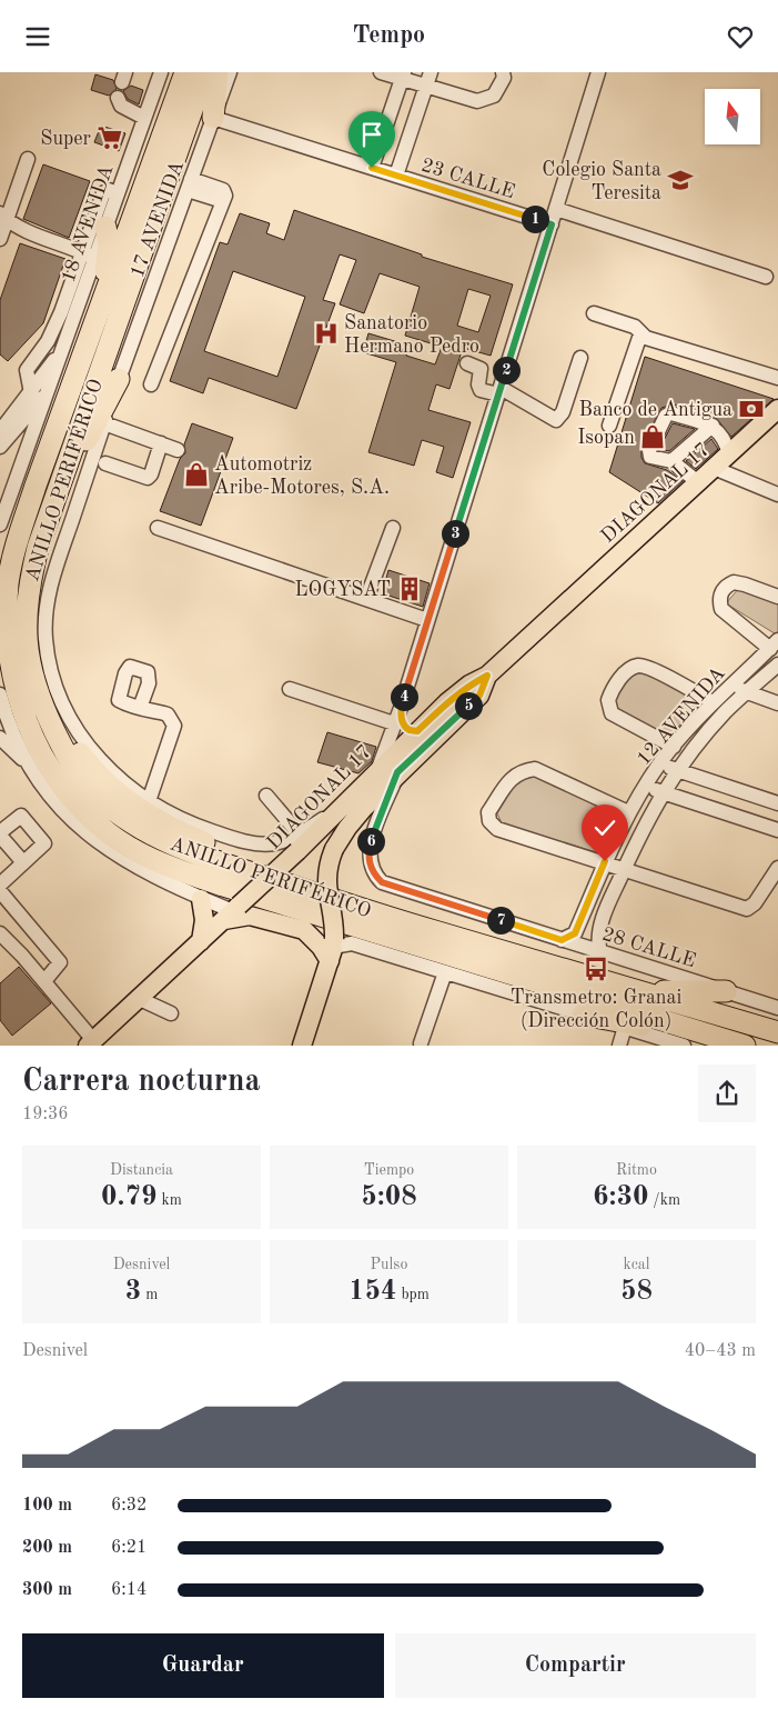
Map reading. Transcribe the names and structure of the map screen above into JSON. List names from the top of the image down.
{
  "streets": {
    "highway": ["ANILLO PERIFÉRICO"],
    "main road": ["DIAGONAL 17"],
    "street": [
      "23 CALLE",
      "17 AVENIDA",
      "18 AVENIDA",
      "12 AVENIDA",
      "28 CALLE"
    ]
  },
  "crossings": [
    ["23 CALLE", "17 AVENIDA"],
    ["18 AVENIDA", "ANILLO PERIFÉRICO"],
    ["ANILLO PERIFÉRICO", "DIAGONAL 17"],
    ["DIAGONAL 17", "28 CALLE"],
    ["12 AVENIDA", "28 CALLE"]
  ],
  "places": {
    "supermarket": ["Super"],
    "school or university": ["Colegio Santa Teresita"],
    "hospital": ["Sanatorio Hermano Pedro"],
    "bank": ["Banco de Antigua"],
    "shop": ["Isopan", "Automotriz Aribe-Motores, S.A."],
    "building": ["LOGYSAT"],
    "bus stop": ["Transmetro: Granai (Dirección Colón)"]
  },
  "north": "top",
  "page": {
    "header": "Tempo",
    "pins": [
      "1",
      "2",
      "3",
      "4",
      "5",
      "6",
      "7"
    ],
    "heading": ["Carrera nocturna", "19:36"],
    "stats": [
      ["Distancia", "0.79 km"],
      ["Tiempo", "5:08"],
      ["Ritmo", "6:30 /km"],
      ["Desnivel", "3 m"],
      ["Pulso", "154 bpm"],
      ["kcal", "58"]
    ],
    "chart": ["Desnivel", "40–43 m"],
    "list": [
      {
        "name": "100 m",
        "note": "6:32"
      },
      {
        "name": "200 m",
        "note": "6:21"
      },
      {
        "name": "300 m",
        "note": "6:14"
      }
    ],
    "buttons": ["Guardar", "Compartir"]
  }
}
